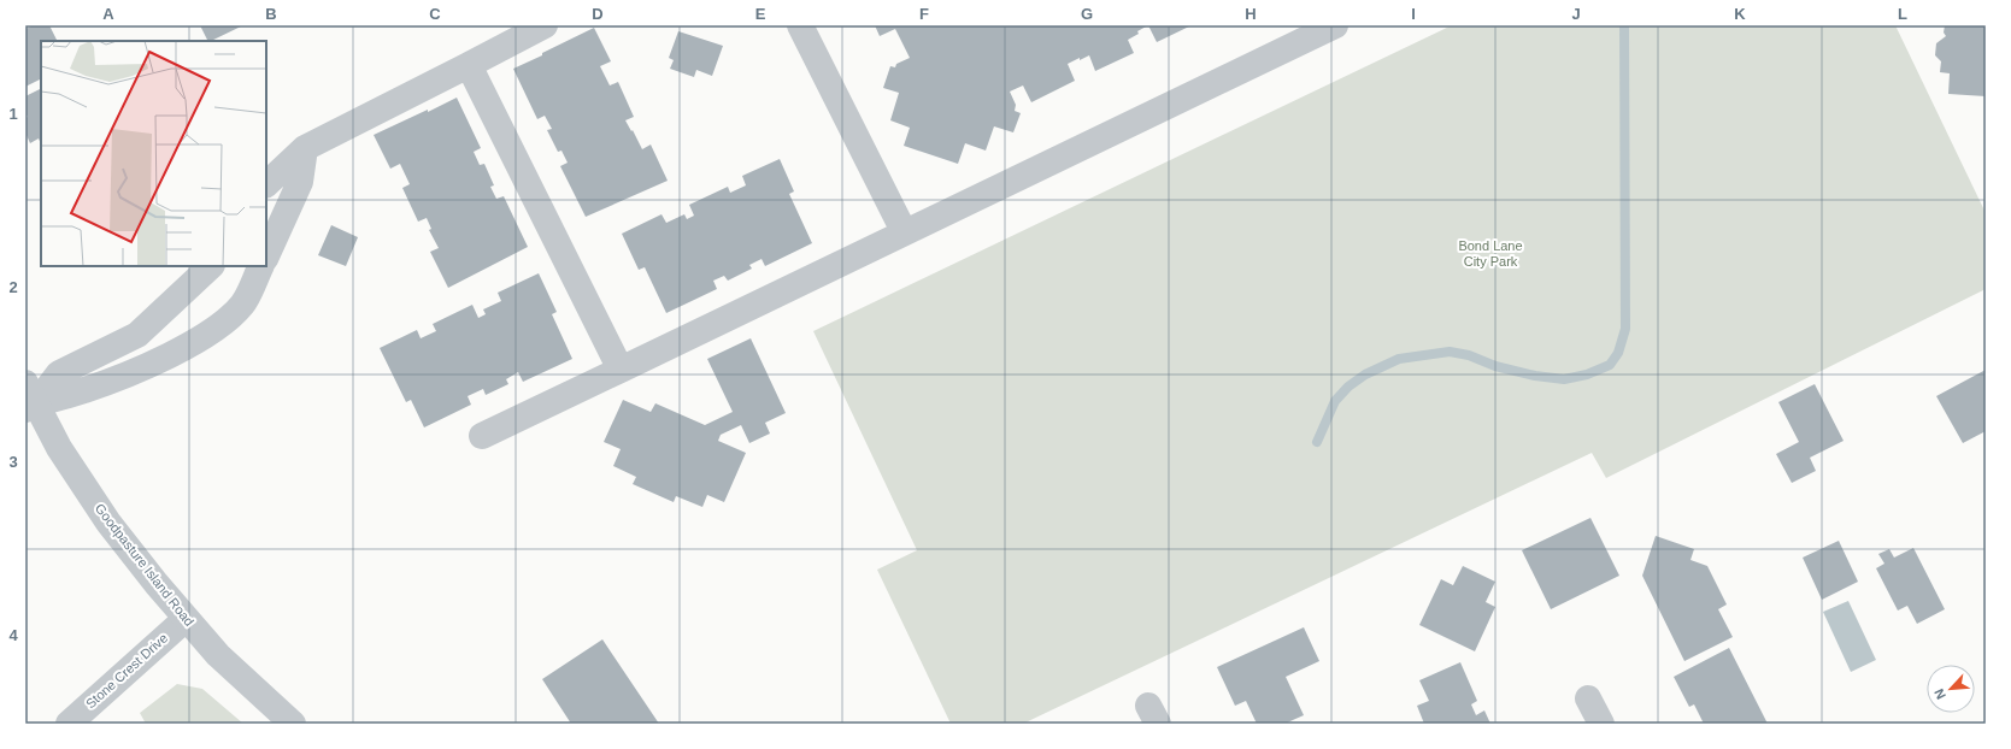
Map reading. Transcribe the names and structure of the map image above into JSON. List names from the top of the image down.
{
  "streets": {
    "street": ["Goodpasture Island Road", "Stone Crest Drive"]
  },
  "crossings": [
    ["Goodpasture Island Road", "Stone Crest Drive"]
  ],
  "parks": ["Bond Lane City Park"],
  "north": "bottom left",
  "grid": {
    "columns": [
      "A",
      "B",
      "C",
      "D",
      "E",
      "F",
      "G",
      "H",
      "I",
      "J",
      "K",
      "L"
    ],
    "rows": [
      "1",
      "2",
      "3",
      "4"
    ]
  }
}
